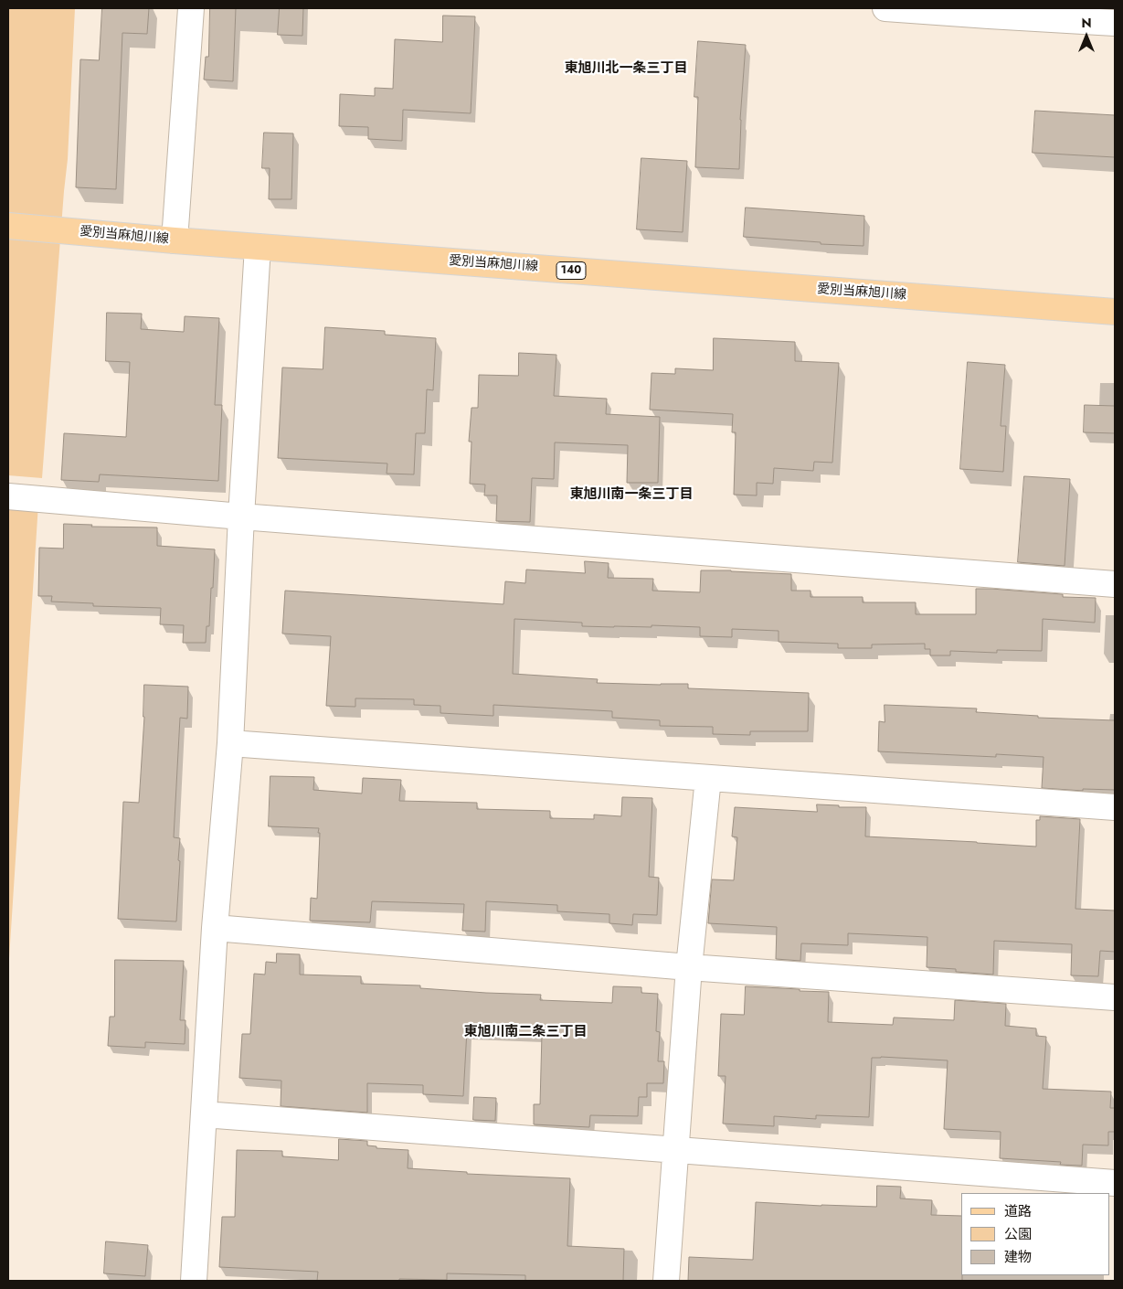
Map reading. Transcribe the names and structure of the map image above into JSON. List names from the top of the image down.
{
  "streets": {
    "main road": ["愛別当麻旭川線", "140"]
  },
  "districts": ["東旭川北一条三丁目", "東旭川南一条三丁目", "東旭川南二条三丁目"],
  "legend": ["道路", "公園", "建物"],
  "north": "top"
}
